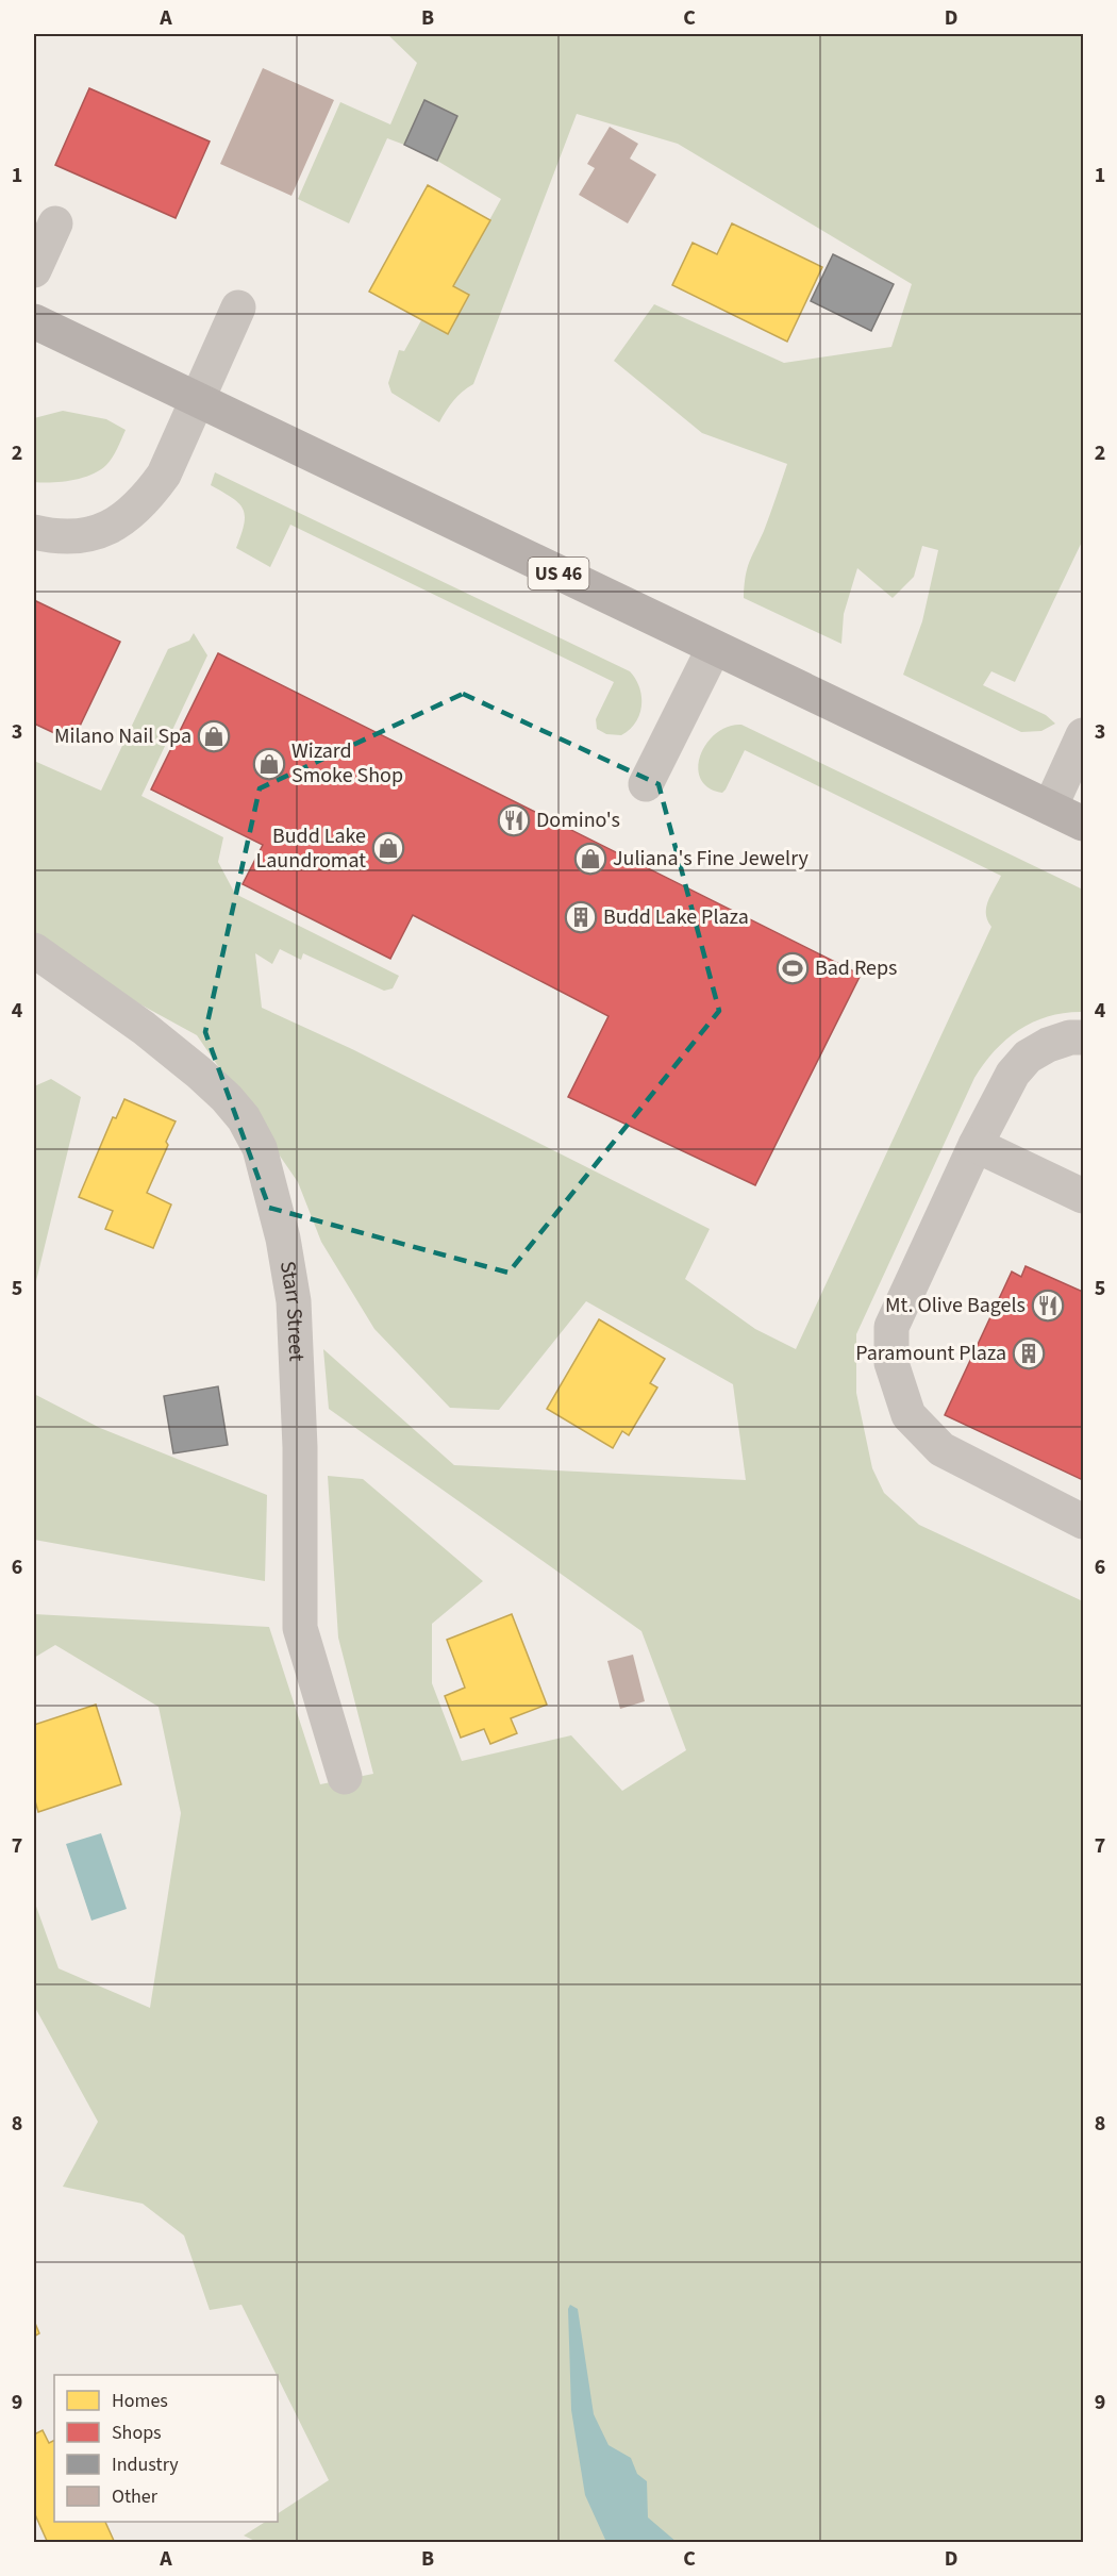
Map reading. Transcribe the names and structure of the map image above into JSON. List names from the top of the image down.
{
  "streets": {
    "main road": ["US 46"],
    "street": ["Starr Street"]
  },
  "places": {
    "shop": [
      "Milano Nail Spa",
      "Wizard Smoke Shop",
      "Budd Lake Laundromat",
      "Juliana's Fine Jewelry"
    ],
    "restaurant": ["Domino's", "Mt. Olive Bagels"],
    "building": ["Budd Lake Plaza", "Paramount Plaza"],
    "sports": ["Bad Reps"]
  },
  "legend": [
    "Homes",
    "Shops",
    "Industry",
    "Other"
  ],
  "grid": {
    "columns": [
      "A",
      "B",
      "C",
      "D"
    ],
    "rows": [
      "1",
      "2",
      "3",
      "4",
      "5",
      "6",
      "7",
      "8",
      "9"
    ]
  }
}
